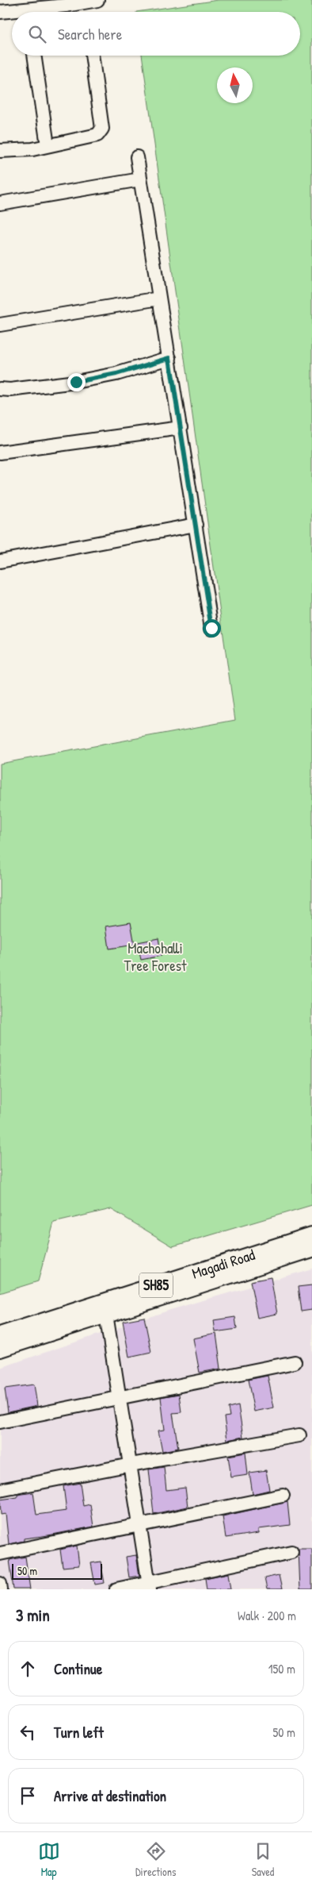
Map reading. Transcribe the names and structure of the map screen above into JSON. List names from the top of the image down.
{
  "streets": {
    "main road": ["Magadi Road", "SH85"]
  },
  "parks": ["Machohalli Tree Forest"],
  "scale_bar": "50 m",
  "north": "top",
  "page": {
    "search": "Search here",
    "scale": "50 m",
    "heading": ["3 min", "Walk · 200 m"],
    "list": [
      ["Continue", "150 m"],
      ["Turn left", "50 m"],
      "Arrive at destination"
    ],
    "nav": ["Map", "Directions", "Saved"]
  }
}
